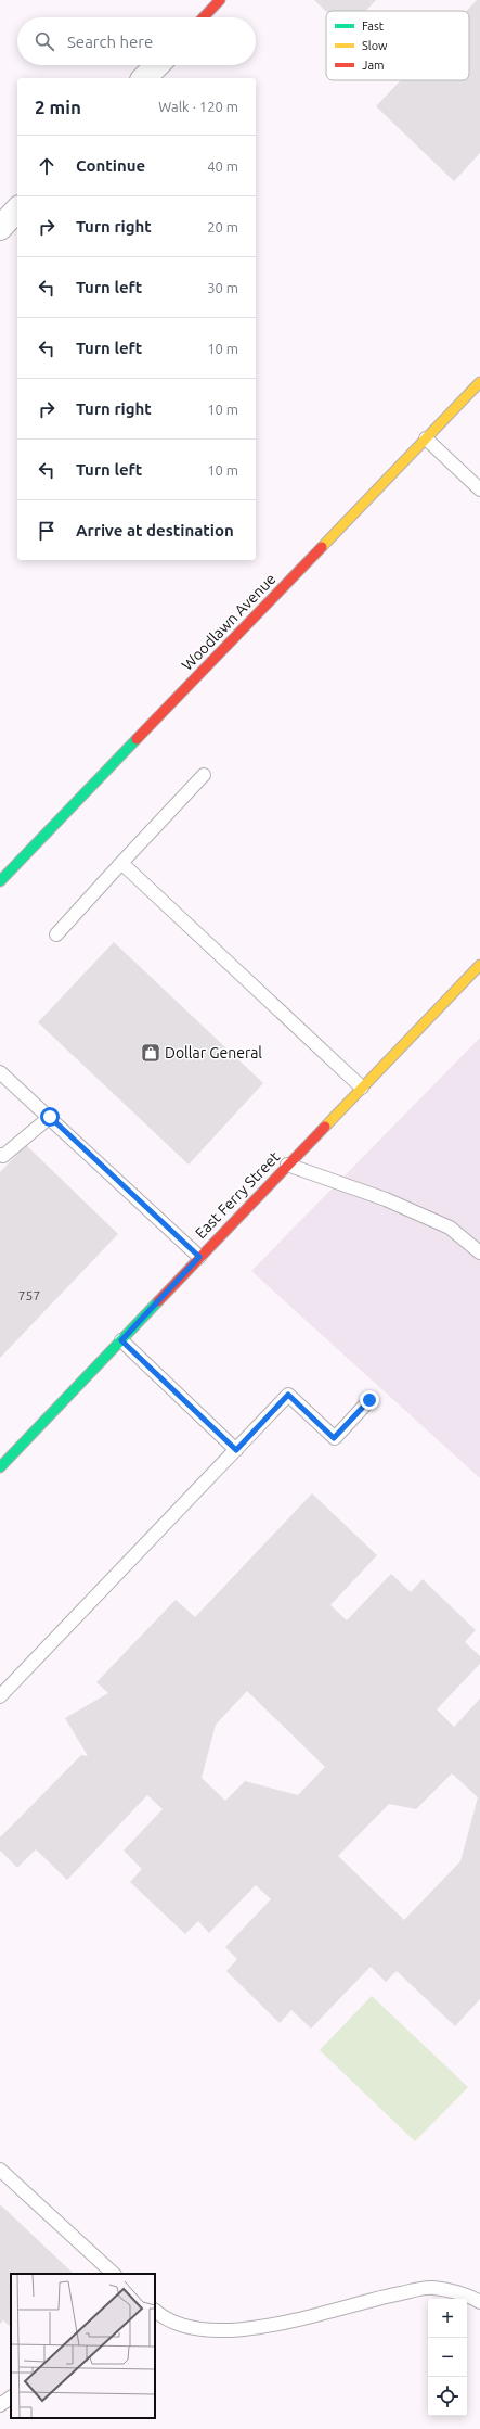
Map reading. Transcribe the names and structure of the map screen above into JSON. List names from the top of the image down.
{
  "streets": {
    "street": ["Woodlawn Avenue", "East Ferry Street"]
  },
  "places": {
    "shop": ["Dollar General"]
  },
  "house_numbers": ["757"],
  "legend": ["Fast", "Slow", "Jam"],
  "page": {
    "search": "Search here",
    "heading": ["2 min", "Walk · 120 m"],
    "list": [
      ["Continue", "40 m"],
      ["Turn right", "20 m"],
      ["Turn left", "30 m"],
      ["Turn left", "10 m"],
      ["Turn right", "10 m"],
      ["Turn left", "10 m"],
      "Arrive at destination"
    ],
    "map_buttons": ["+", "−"]
  }
}
